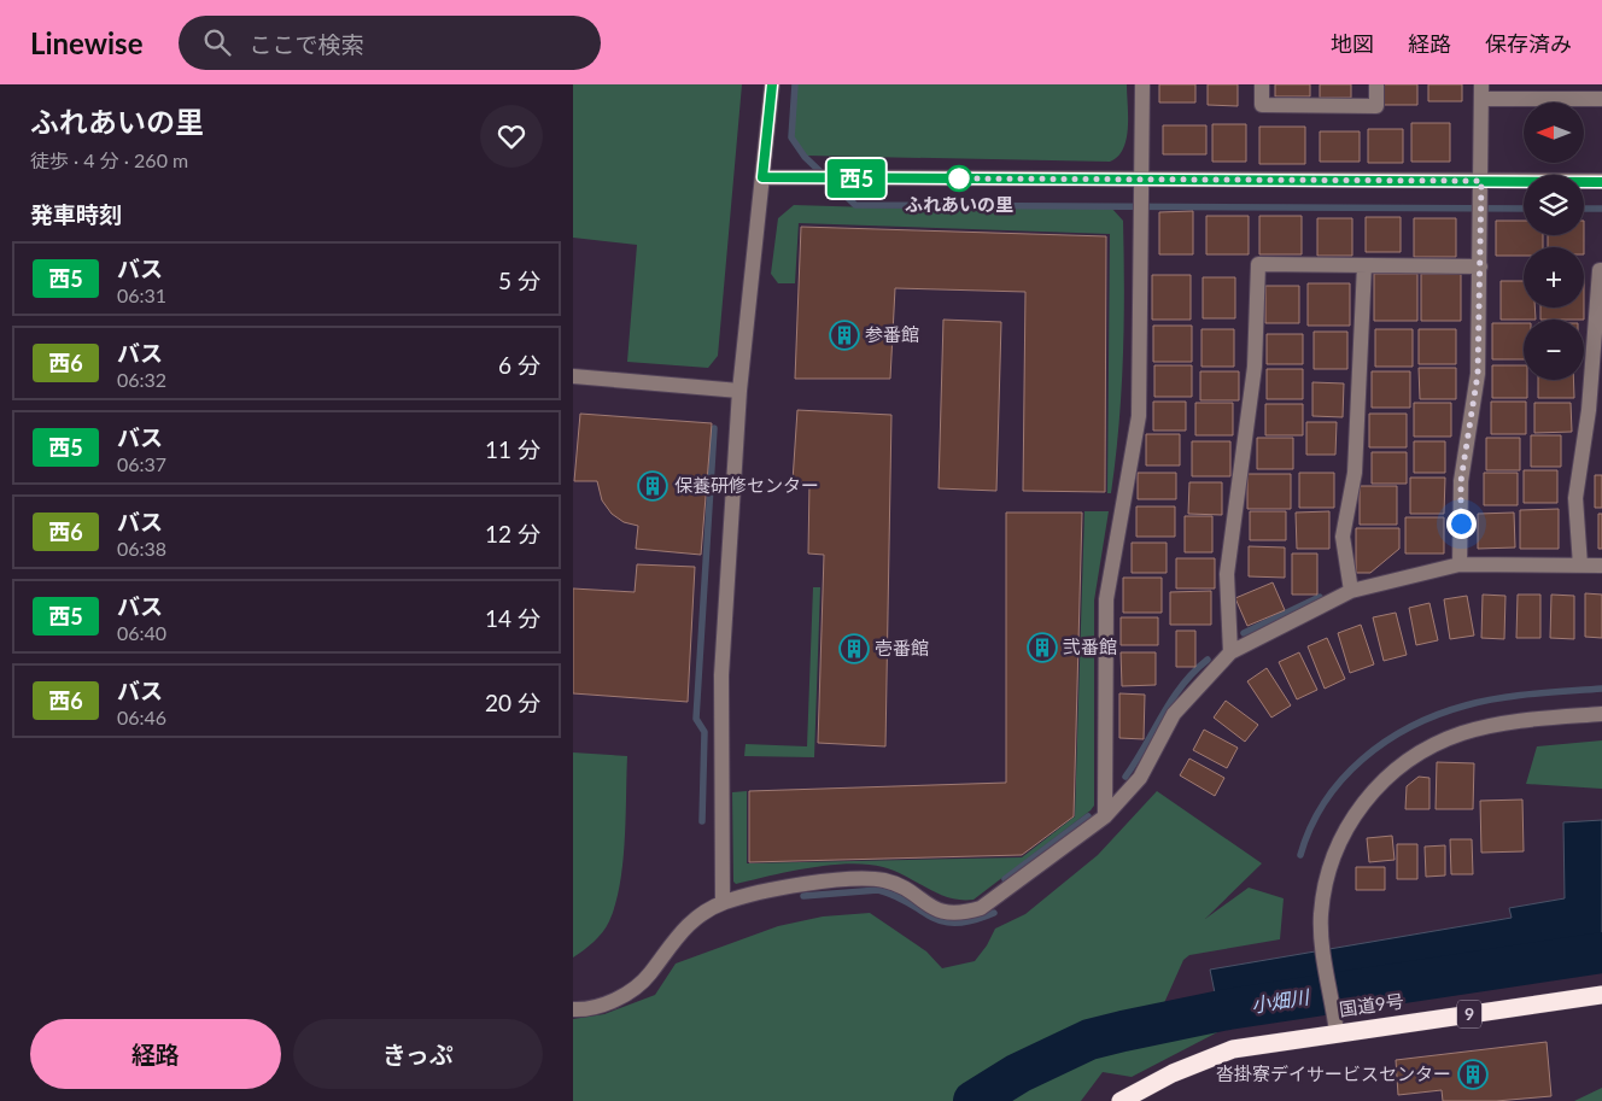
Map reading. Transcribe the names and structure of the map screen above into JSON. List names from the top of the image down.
{
  "streets": {
    "highway": ["国道9号", "9"]
  },
  "water": ["小畑川"],
  "places": {
    "other": ["ふれあいの里"],
    "building": [
      "参番館",
      "保養研修センター",
      "弐番館",
      "壱番館",
      "沓掛寮デイサービスセンター"
    ]
  },
  "lines": ["bus line 西5"],
  "north": "left",
  "page": {
    "header": "Linewise",
    "search": "ここで検索",
    "nav": ["地図", "経路", "保存済み"],
    "heading": [
      ["ふれあいの里", "徒歩 · 4 分 · 260 m"],
      "発車時刻"
    ],
    "on_map": "西5",
    "map_buttons": ["+", "−"],
    "list": [
      {
        "mark": "西5",
        "name": "バス",
        "note": "06:31",
        "value": "5 分"
      },
      {
        "mark": "西6",
        "name": "バス",
        "note": "06:32",
        "value": "6 分"
      },
      {
        "mark": "西5",
        "name": "バス",
        "note": "06:37",
        "value": "11 分"
      },
      {
        "mark": "西6",
        "name": "バス",
        "note": "06:38",
        "value": "12 分"
      },
      {
        "mark": "西5",
        "name": "バス",
        "note": "06:40",
        "value": "14 分"
      },
      {
        "mark": "西6",
        "name": "バス",
        "note": "06:46",
        "value": "20 分"
      }
    ],
    "buttons": ["経路", "きっぷ"]
  }
}
